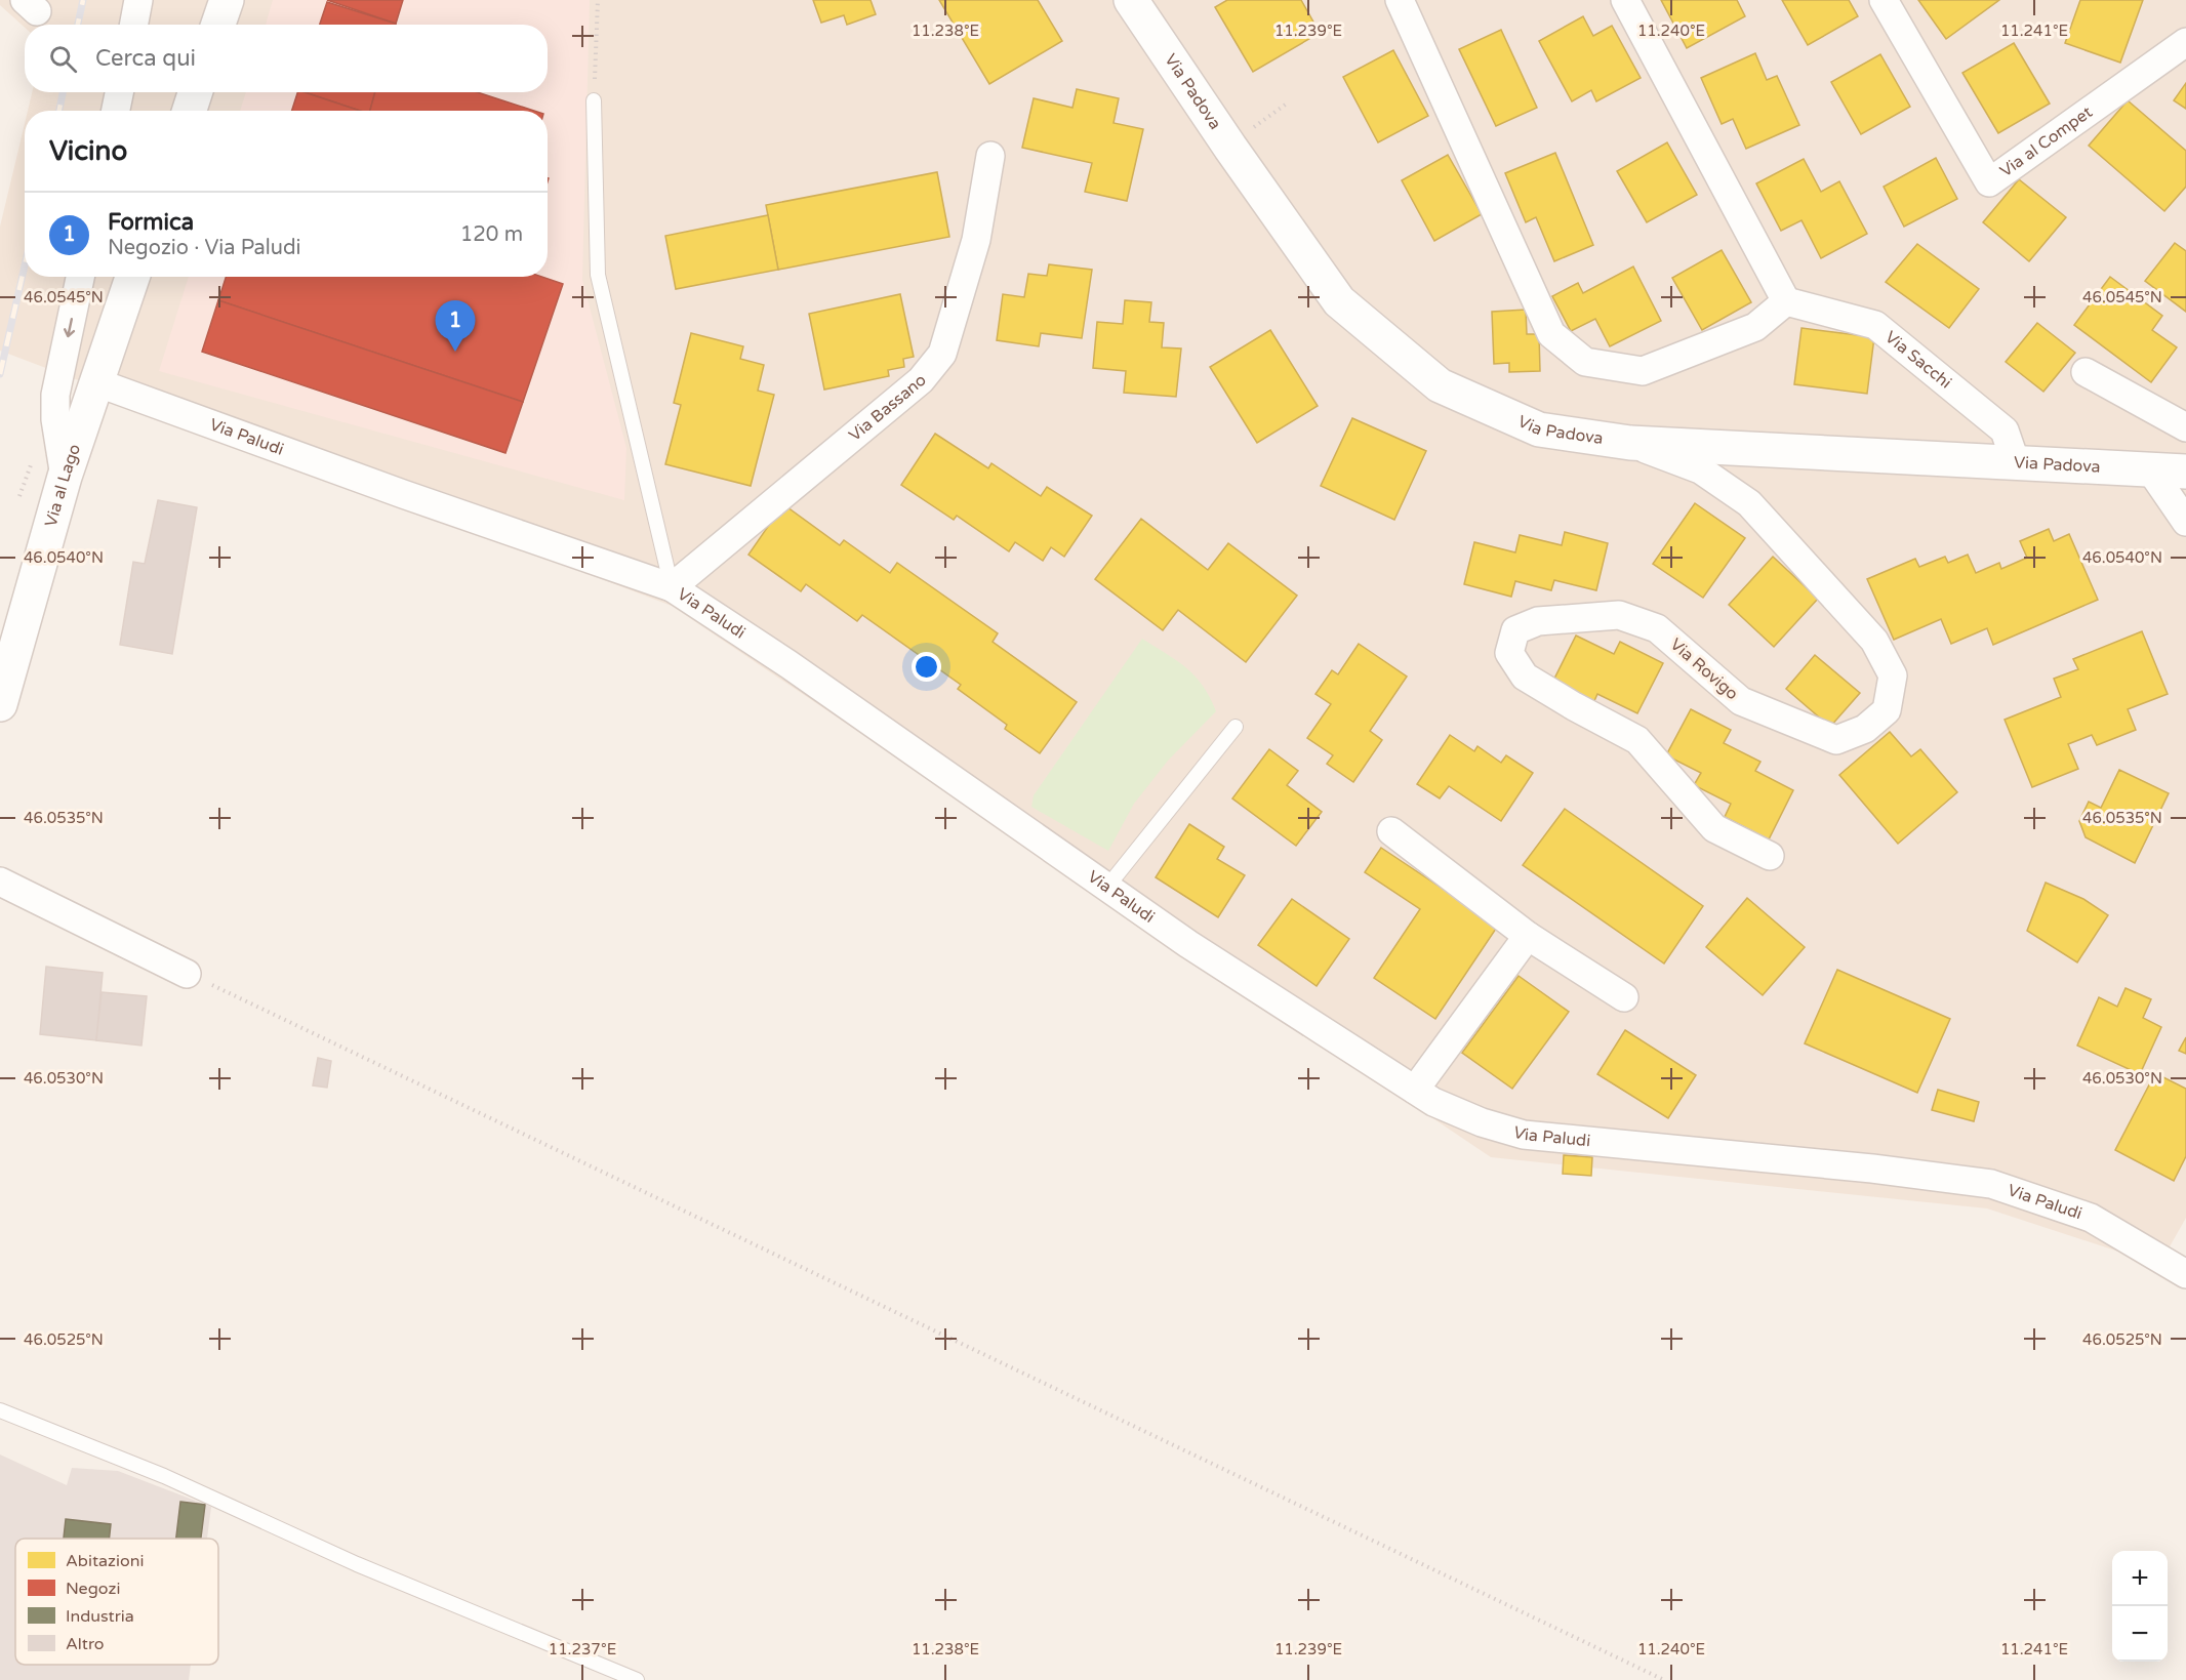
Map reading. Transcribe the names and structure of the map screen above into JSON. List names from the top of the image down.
{
  "streets": {
    "main road": ["Via Padova", "Via al Lago"],
    "street": [
      "Via al Compet",
      "Via Sacchi",
      "Via Bassano",
      "Via Paludi",
      "Via Rovigo"
    ]
  },
  "crossings": [
    ["Via Padova", "Via Sacchi"],
    ["Via Padova", "Via Rovigo"],
    ["Via Bassano", "Via Paludi"],
    ["Via Paludi", "Via al Lago"]
  ],
  "legend": [
    "Abitazioni",
    "Negozi",
    "Industria",
    "Altro"
  ],
  "page": {
    "search": "Cerca qui",
    "heading": "Vicino",
    "list": [
      {
        "mark": "1",
        "name": "Formica",
        "note": "Negozio · Via Paludi",
        "value": "120 m"
      }
    ],
    "pins": "1",
    "map_buttons": ["+", "−"]
  },
  "coordinates": [
    "11.238°E",
    "11.239°E",
    "11.240°E",
    "11.241°E",
    "46.0545°N",
    "46.0540°N",
    "46.0535°N",
    "46.0530°N",
    "46.0525°N",
    "11.237°E"
  ]
}
